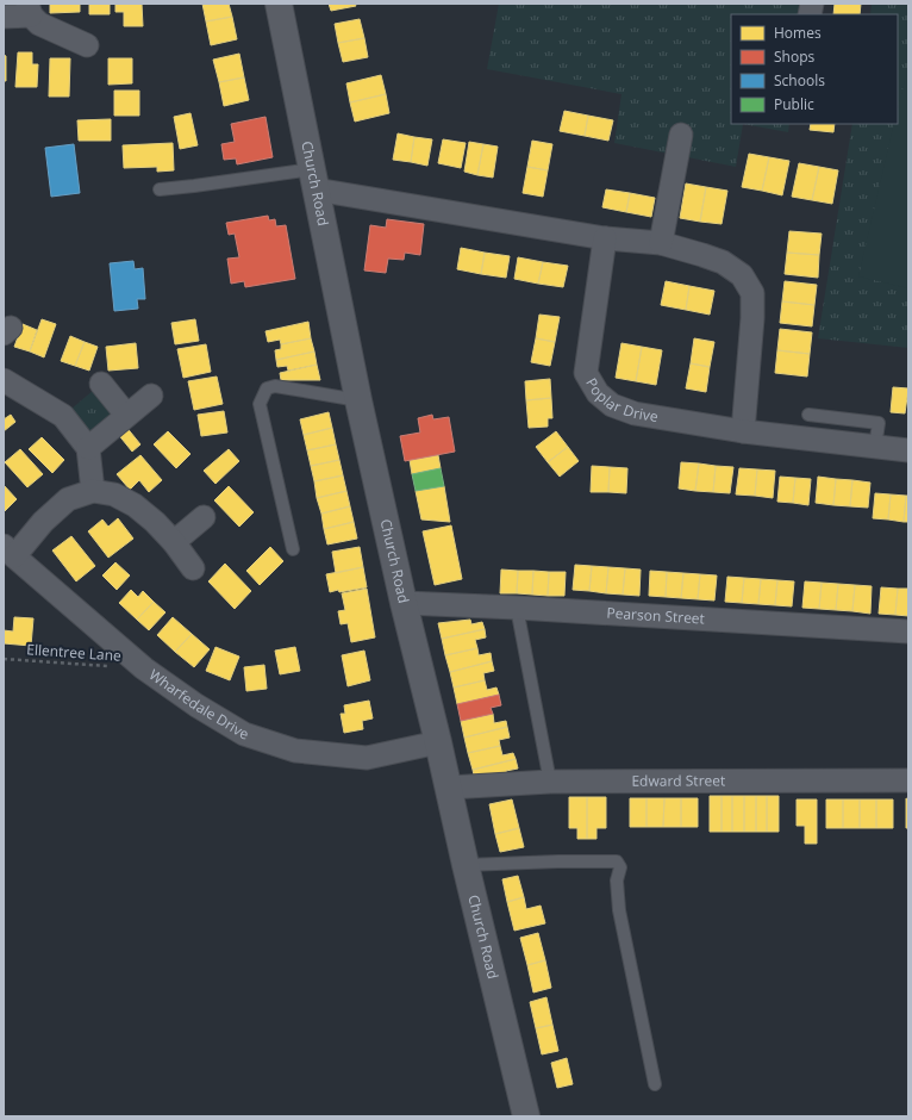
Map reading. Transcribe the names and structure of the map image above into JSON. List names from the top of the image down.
{
  "streets": {
    "street": [
      "Church Road",
      "Poplar Drive",
      "Pearson Street",
      "Wharfedale Drive",
      "Edward Street"
    ],
    "path": ["Ellentree Lane"]
  },
  "crossings": [
    ["Church Road", "Pearson Street"],
    ["Church Road", "Wharfedale Drive"],
    ["Church Road", "Edward Street"],
    ["Ellentree Lane", "Wharfedale Drive"]
  ],
  "legend": [
    "Homes",
    "Shops",
    "Schools",
    "Public"
  ]
}
